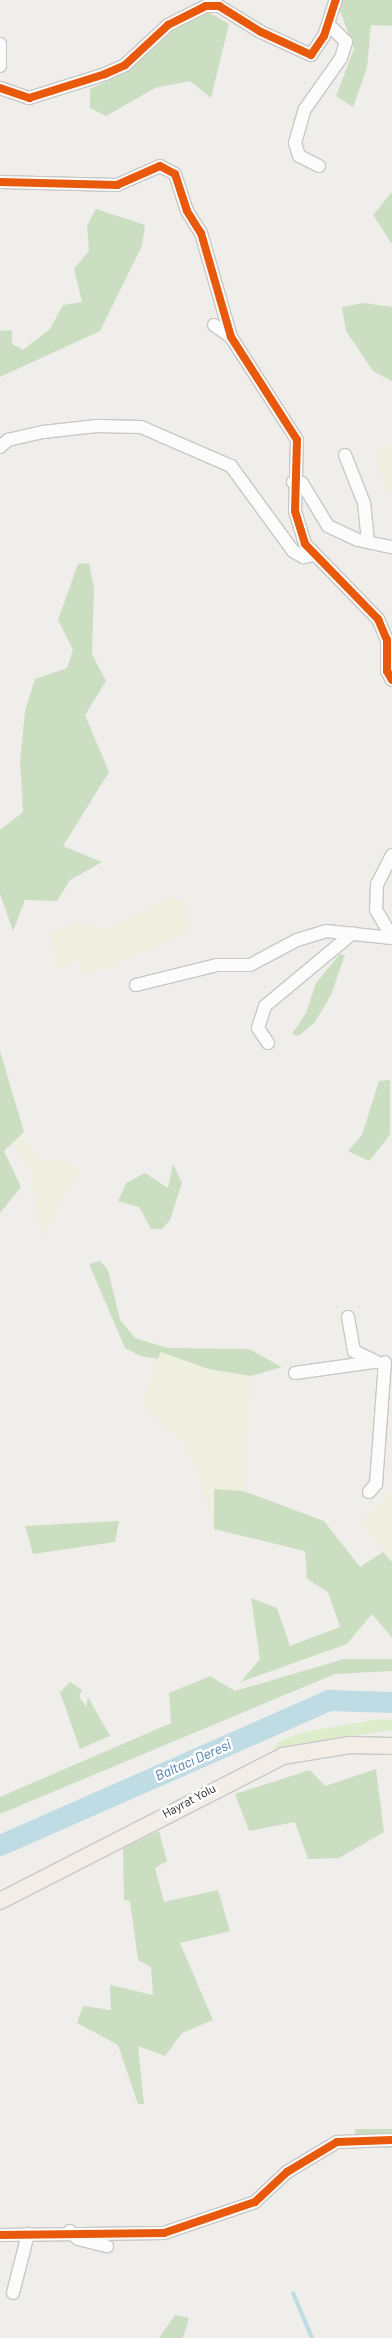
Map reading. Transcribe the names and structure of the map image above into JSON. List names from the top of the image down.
{
  "streets": {
    "main road": ["Hayrat Yolu"]
  },
  "water": ["Baltacı Deresi"]
}
